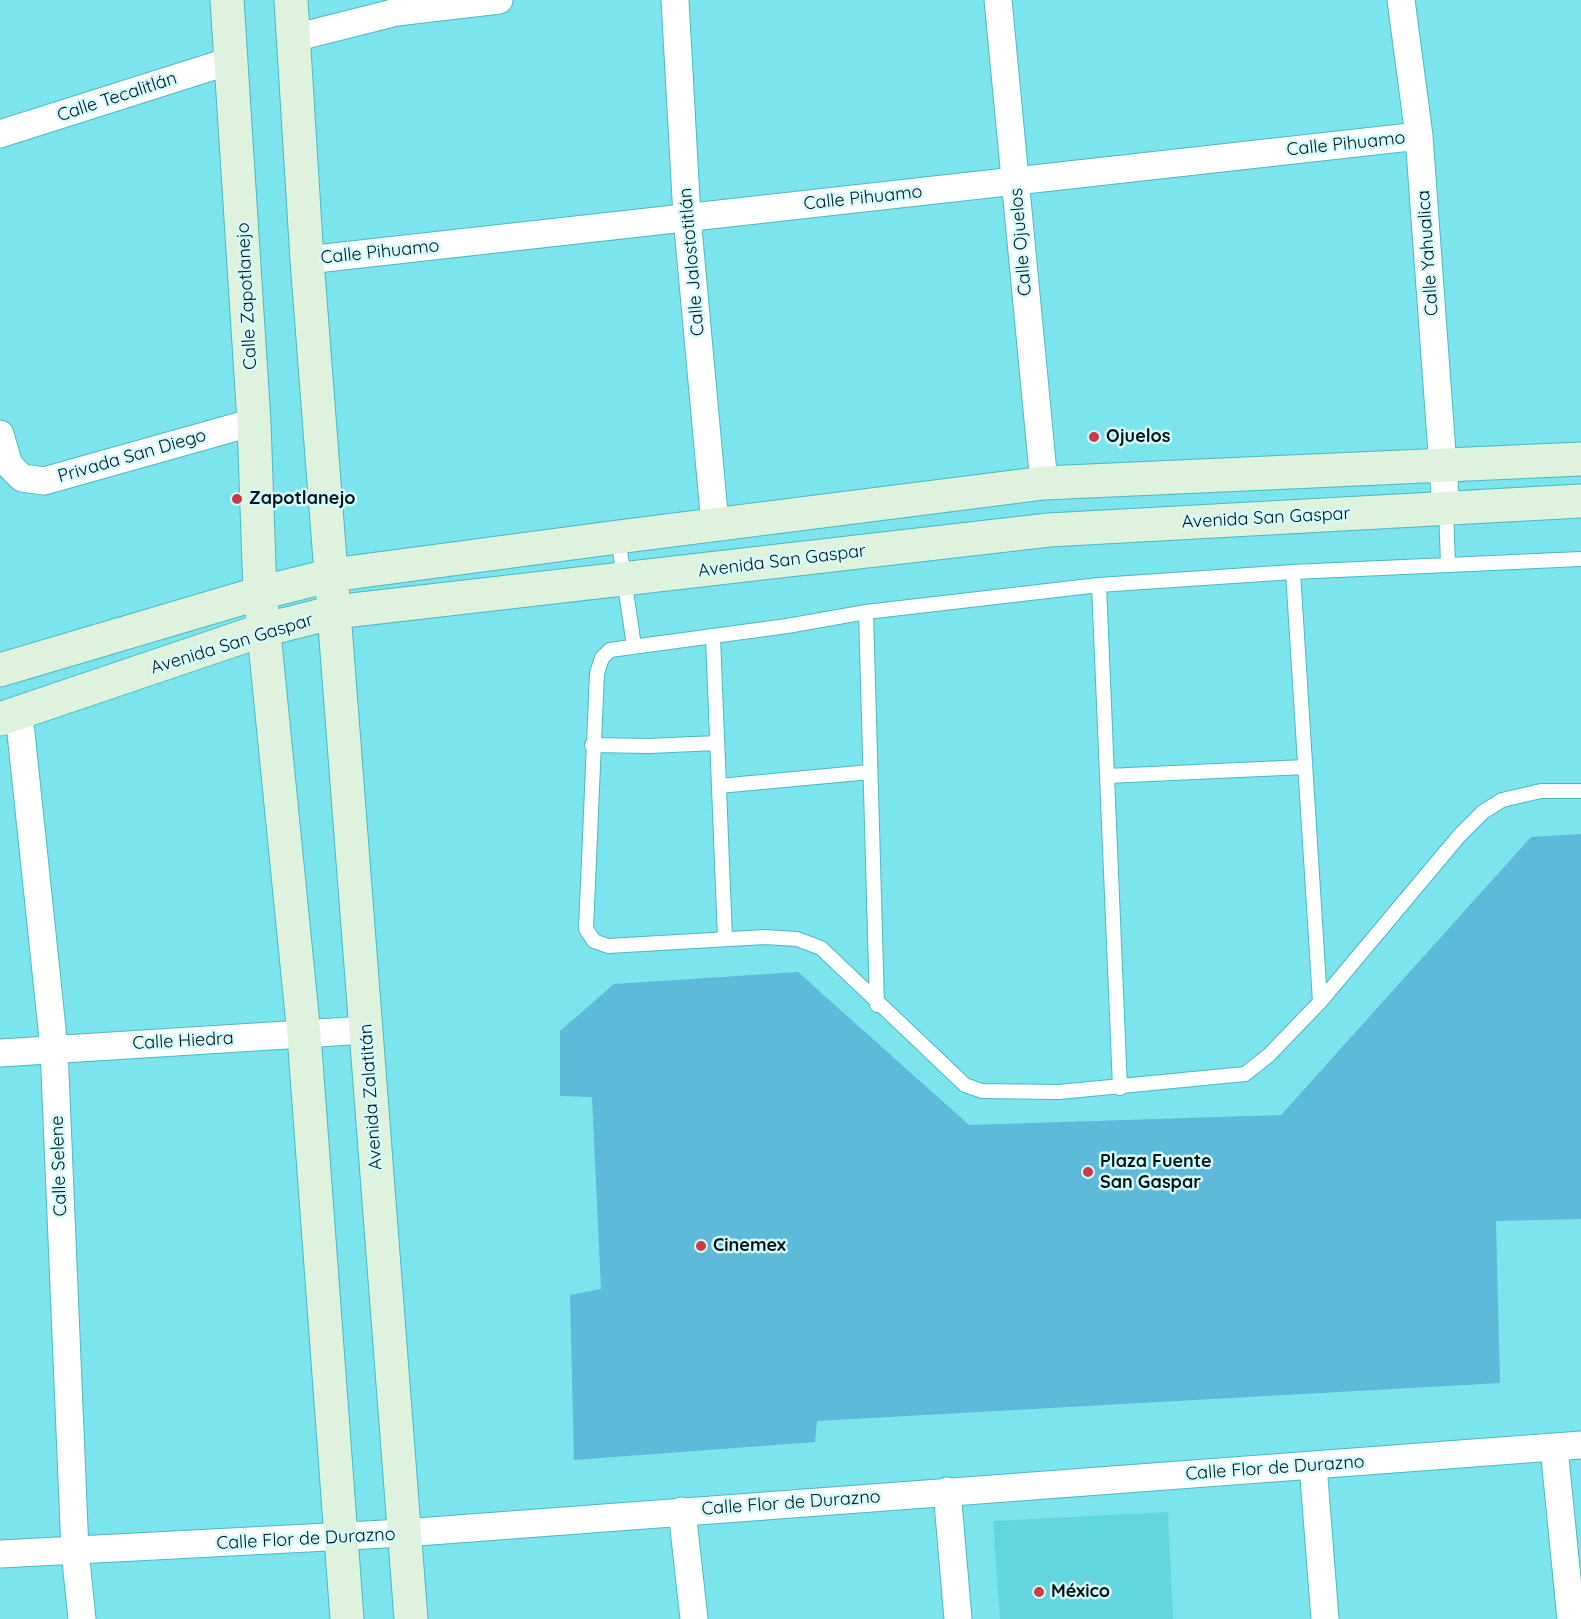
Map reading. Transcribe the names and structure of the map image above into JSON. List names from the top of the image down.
{
  "streets": {
    "street": [
      "Calle Tecalitlán",
      "Calle Pihuamo",
      "Calle Ojuelos",
      "Calle Yahualica",
      "Calle Jalostotitlán",
      "Calle Zapotlanejo",
      "Privada San Diego",
      "Avenida San Gaspar",
      "Calle Hiedra",
      "Avenida Zalatitán",
      "Calle Selene",
      "Calle Flor de Durazno"
    ]
  },
  "crossings": [
    ["Calle Tecalitlán", "Calle Zapotlanejo"],
    ["Calle Pihuamo", "Calle Ojuelos"],
    ["Calle Pihuamo", "Calle Yahualica"],
    ["Calle Pihuamo", "Calle Jalostotitlán"],
    ["Calle Yahualica", "Avenida San Gaspar"],
    ["Calle Zapotlanejo", "Privada San Diego"],
    ["Avenida San Gaspar", "Avenida Zalatitán"],
    ["Avenida San Gaspar", "Calle Selene"],
    ["Calle Hiedra", "Avenida Zalatitán"],
    ["Calle Hiedra", "Calle Selene"],
    ["Avenida Zalatitán", "Calle Flor de Durazno"],
    ["Calle Selene", "Calle Flor de Durazno"]
  ],
  "places": [
    "Ojuelos",
    "Zapotlanejo",
    "Plaza Fuente San Gaspar",
    "Cinemex",
    "México"
  ]
}
